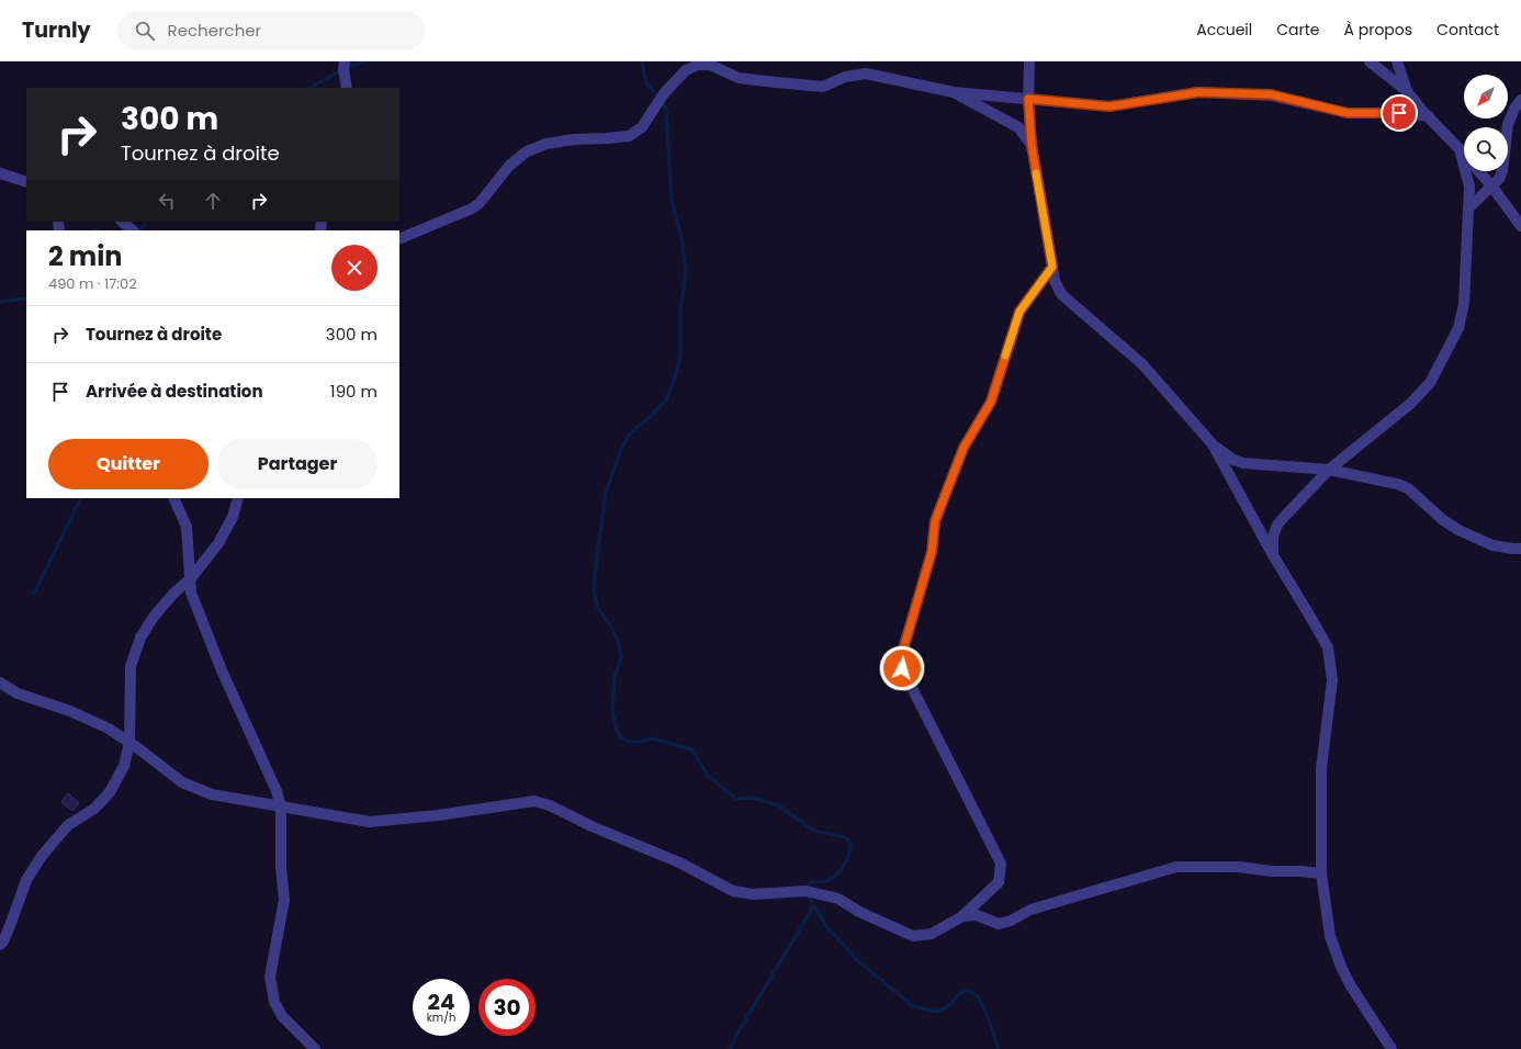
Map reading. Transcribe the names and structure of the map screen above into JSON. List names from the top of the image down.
{
  "north": "bottom left",
  "page": {
    "header": "Turnly",
    "search": "Rechercher",
    "nav": [
      "Accueil",
      "Carte",
      "À propos",
      "Contact"
    ],
    "turn": ["300 m", "Tournez à droite"],
    "heading": ["2 min", "490 m · 17:02"],
    "list": [
      {
        "name": "Tournez à droite",
        "value": "300 m"
      },
      {
        "name": "Arrivée à destination",
        "value": "190 m"
      }
    ],
    "buttons": ["Quitter", "Partager"],
    "speed": "24 km/h",
    "limit": "30"
  }
}
